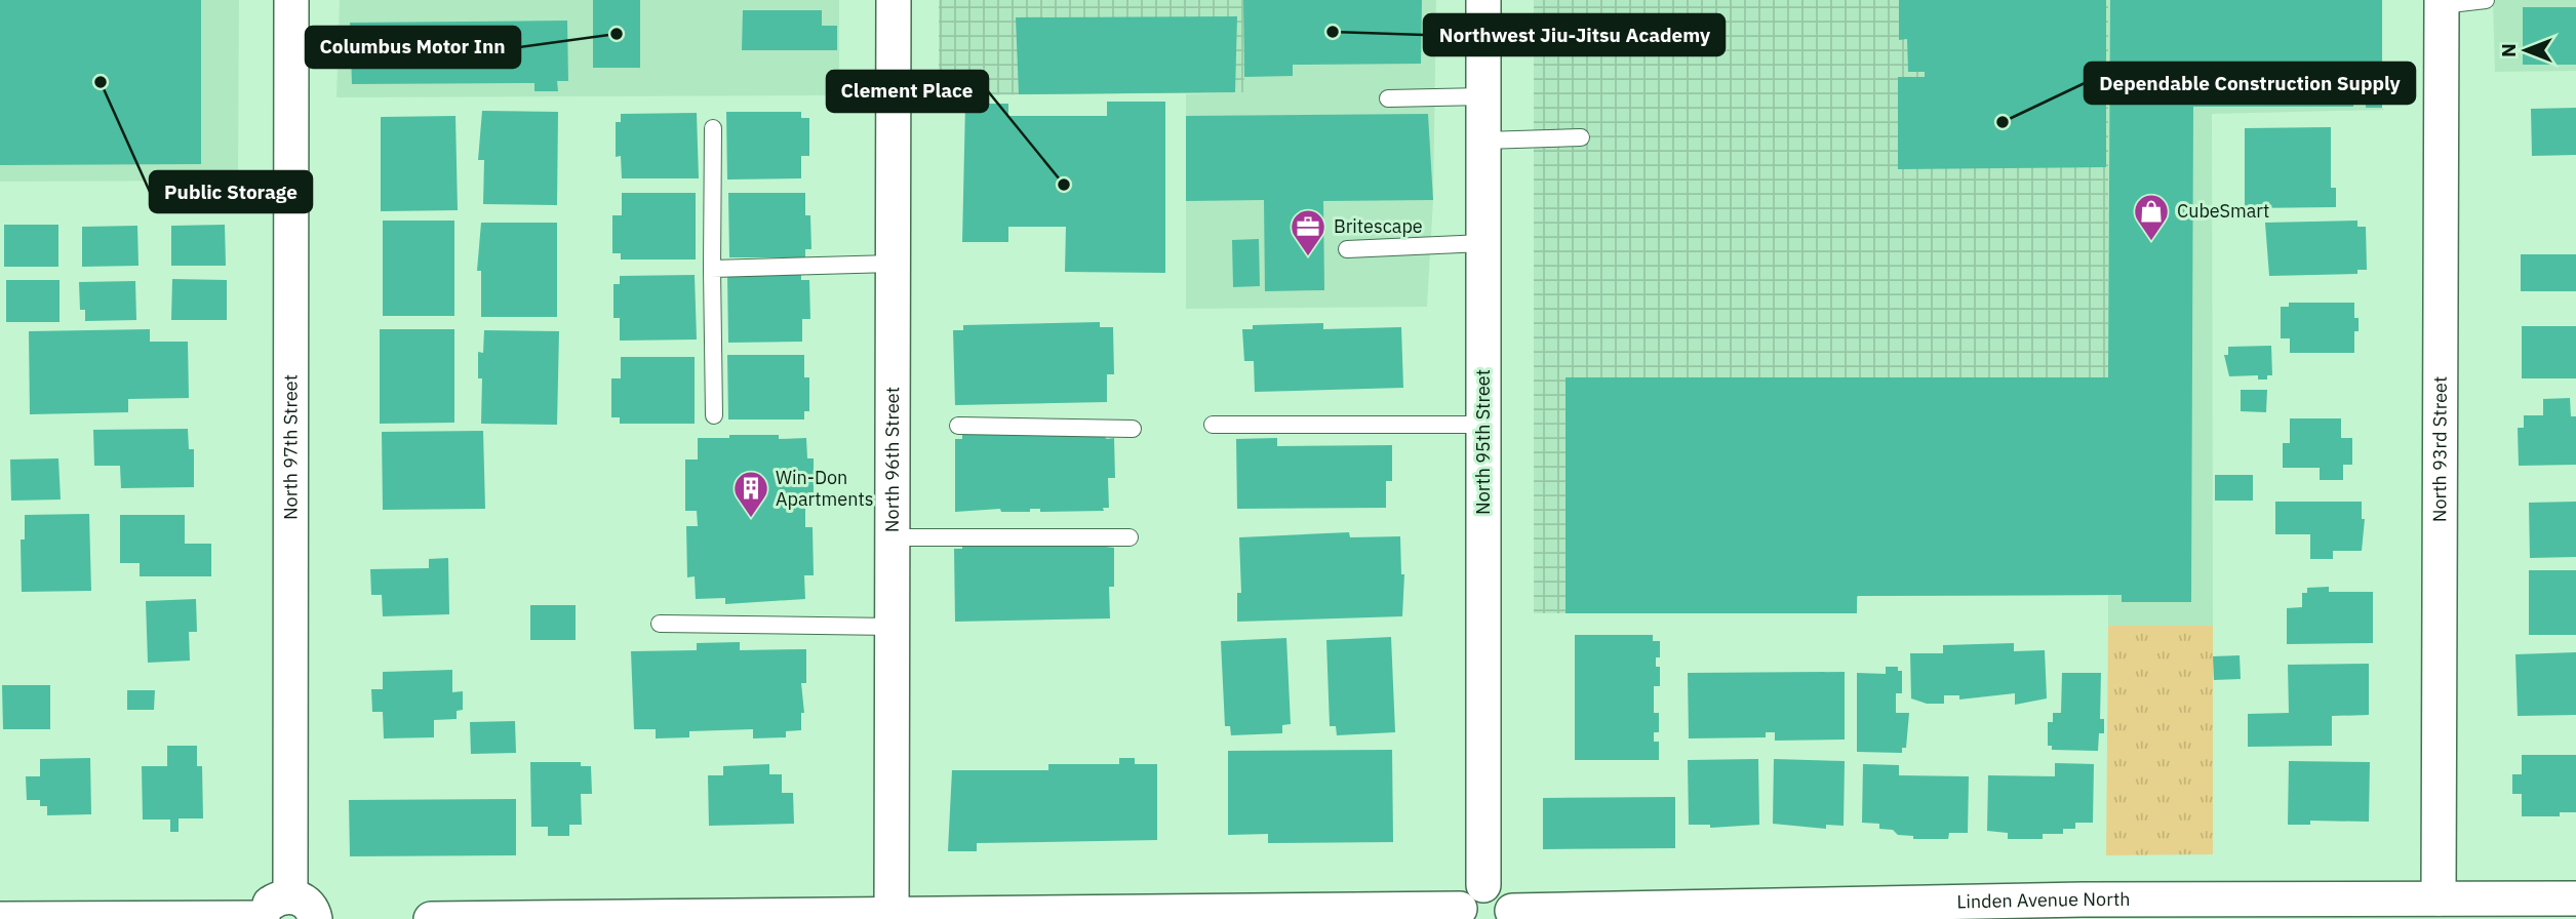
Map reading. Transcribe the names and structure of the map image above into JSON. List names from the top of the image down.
{
  "streets": {
    "street": [
      "North 95th Street",
      "North 97th Street",
      "North 93rd Street",
      "North 96th Street",
      "Linden Avenue North"
    ]
  },
  "crossings": [
    ["North 93rd Street", "Linden Avenue North"]
  ],
  "places": {
    "other": [
      "Northwest Jiu-Jitsu Academy",
      "Columbus Motor Inn",
      "Public Storage",
      "Dependable Construction Supply",
      "Clement Place"
    ],
    "shop": ["CubeSmart"],
    "office": ["Britescape"],
    "building": ["Win-Don Apartments"]
  },
  "north": "left"
}
